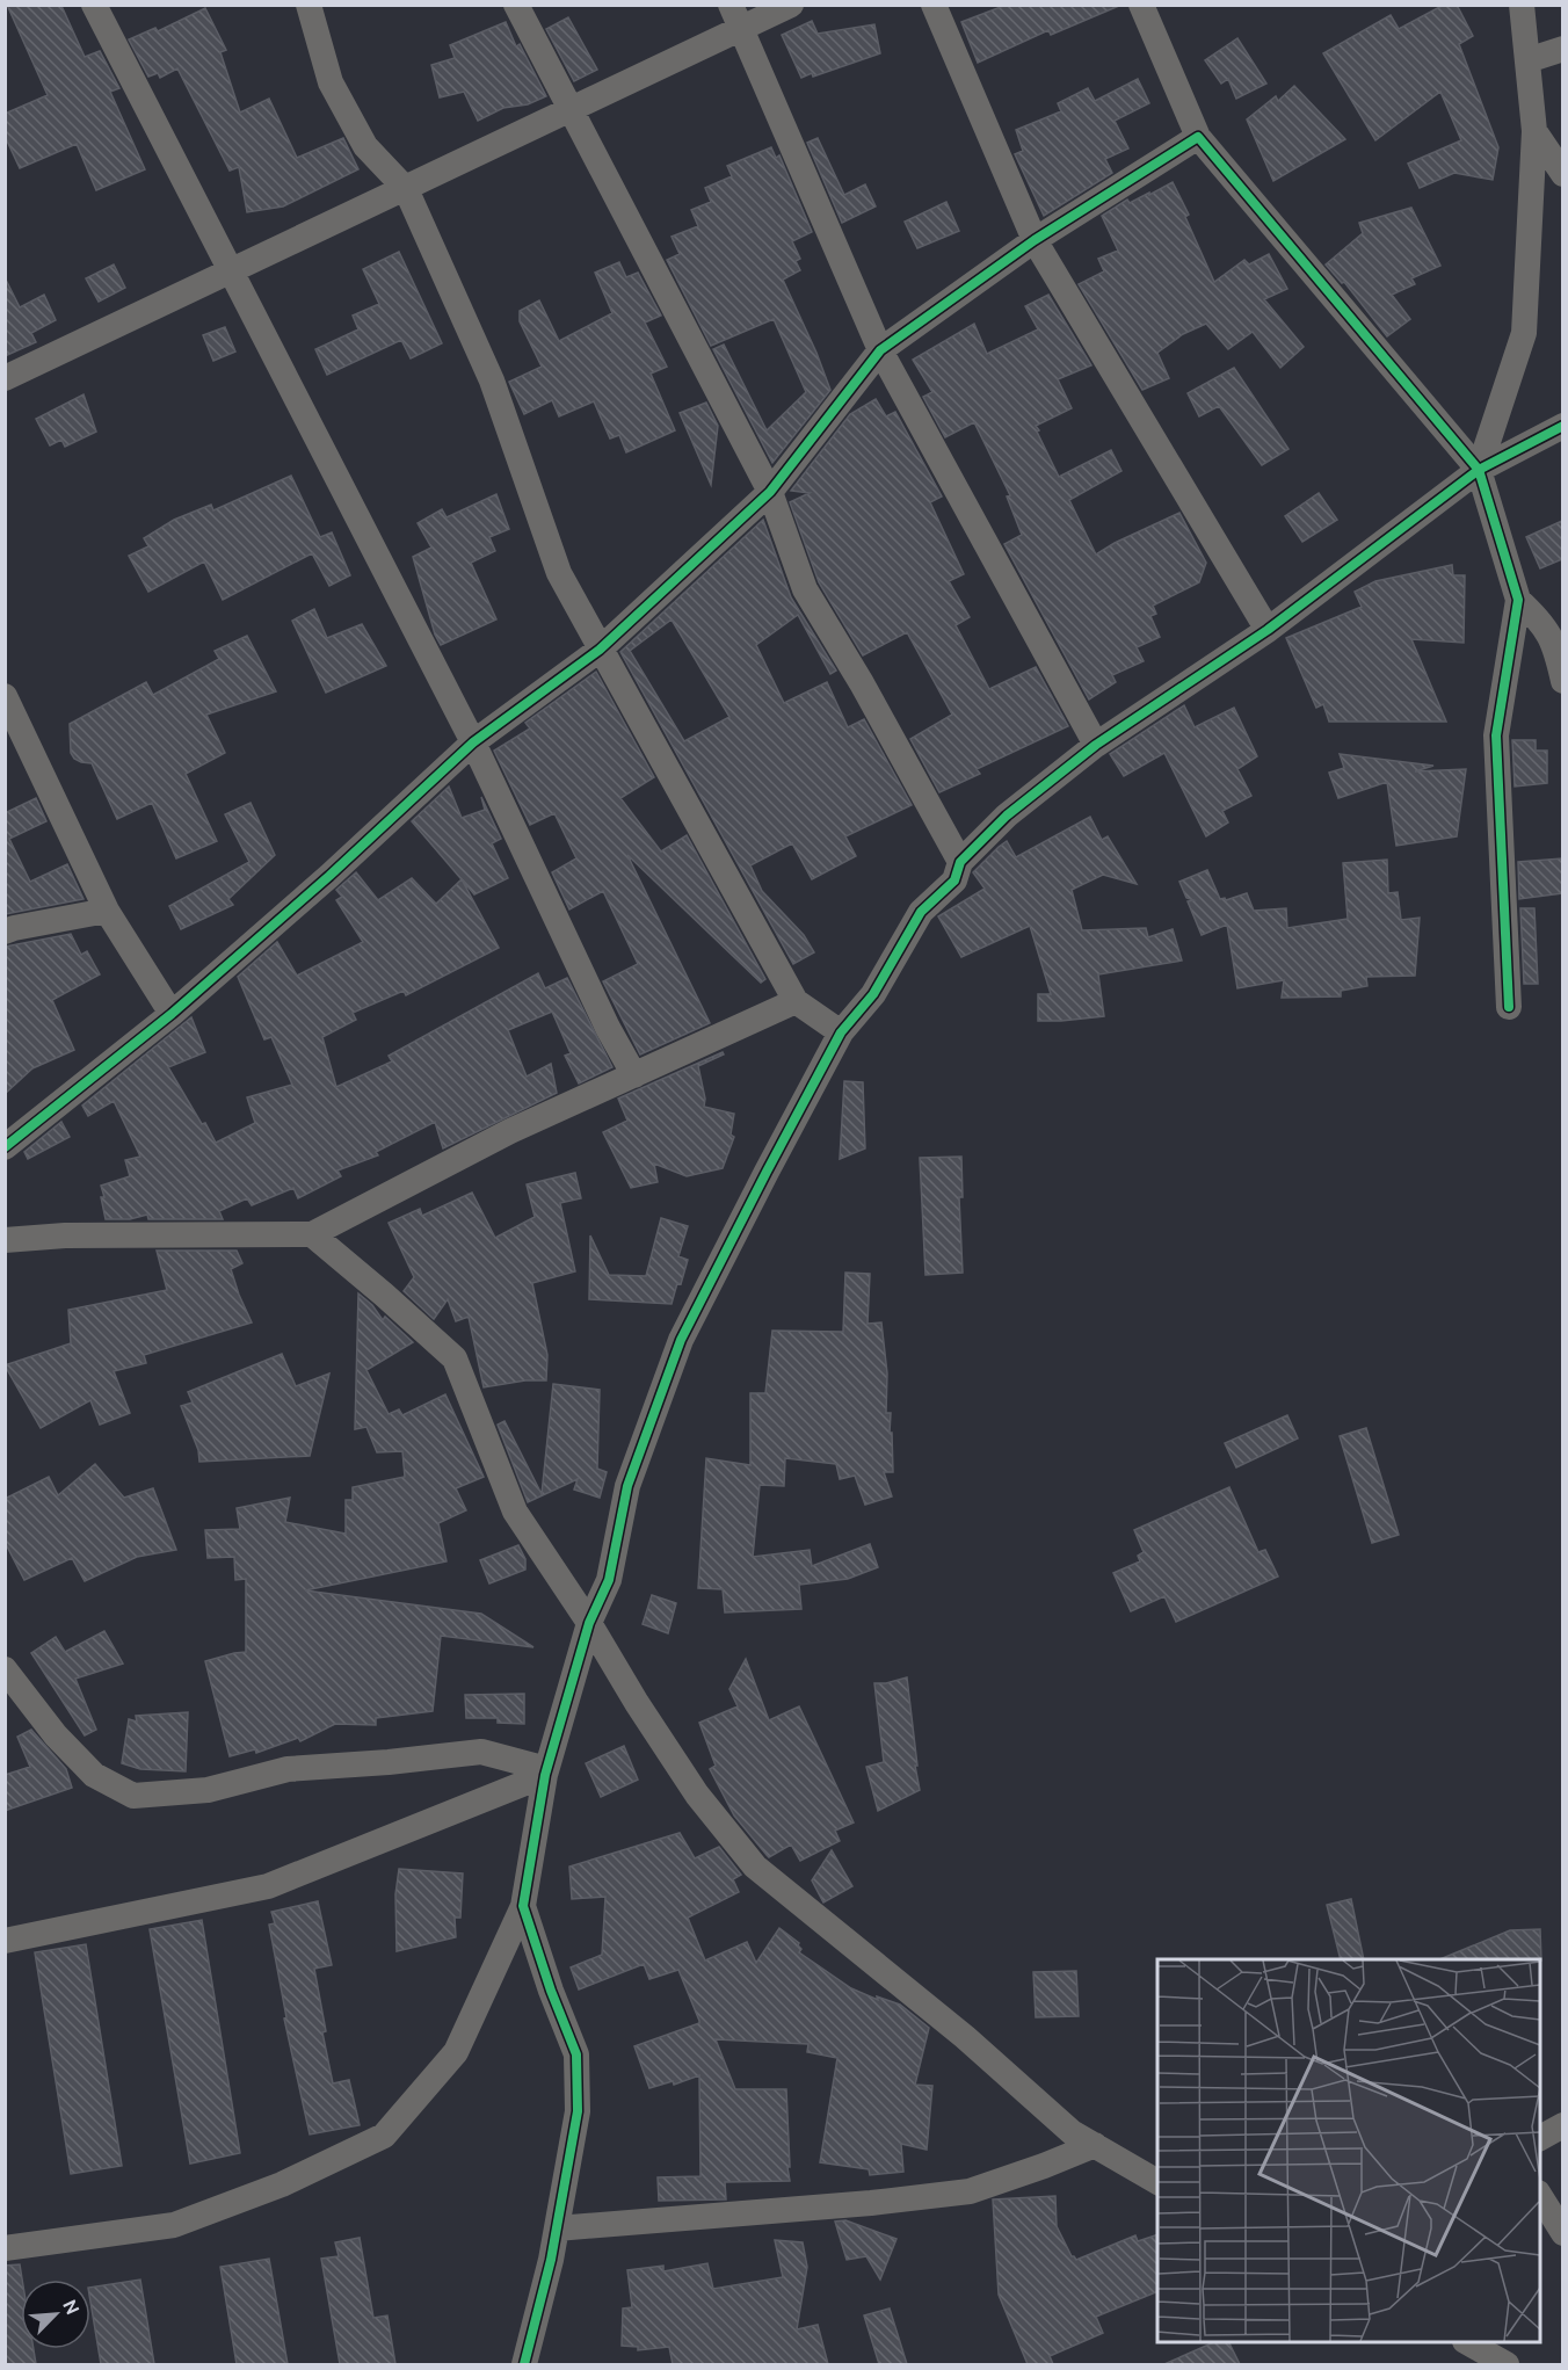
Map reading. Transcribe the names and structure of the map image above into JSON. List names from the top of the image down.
{
  "north": "top right"
}
